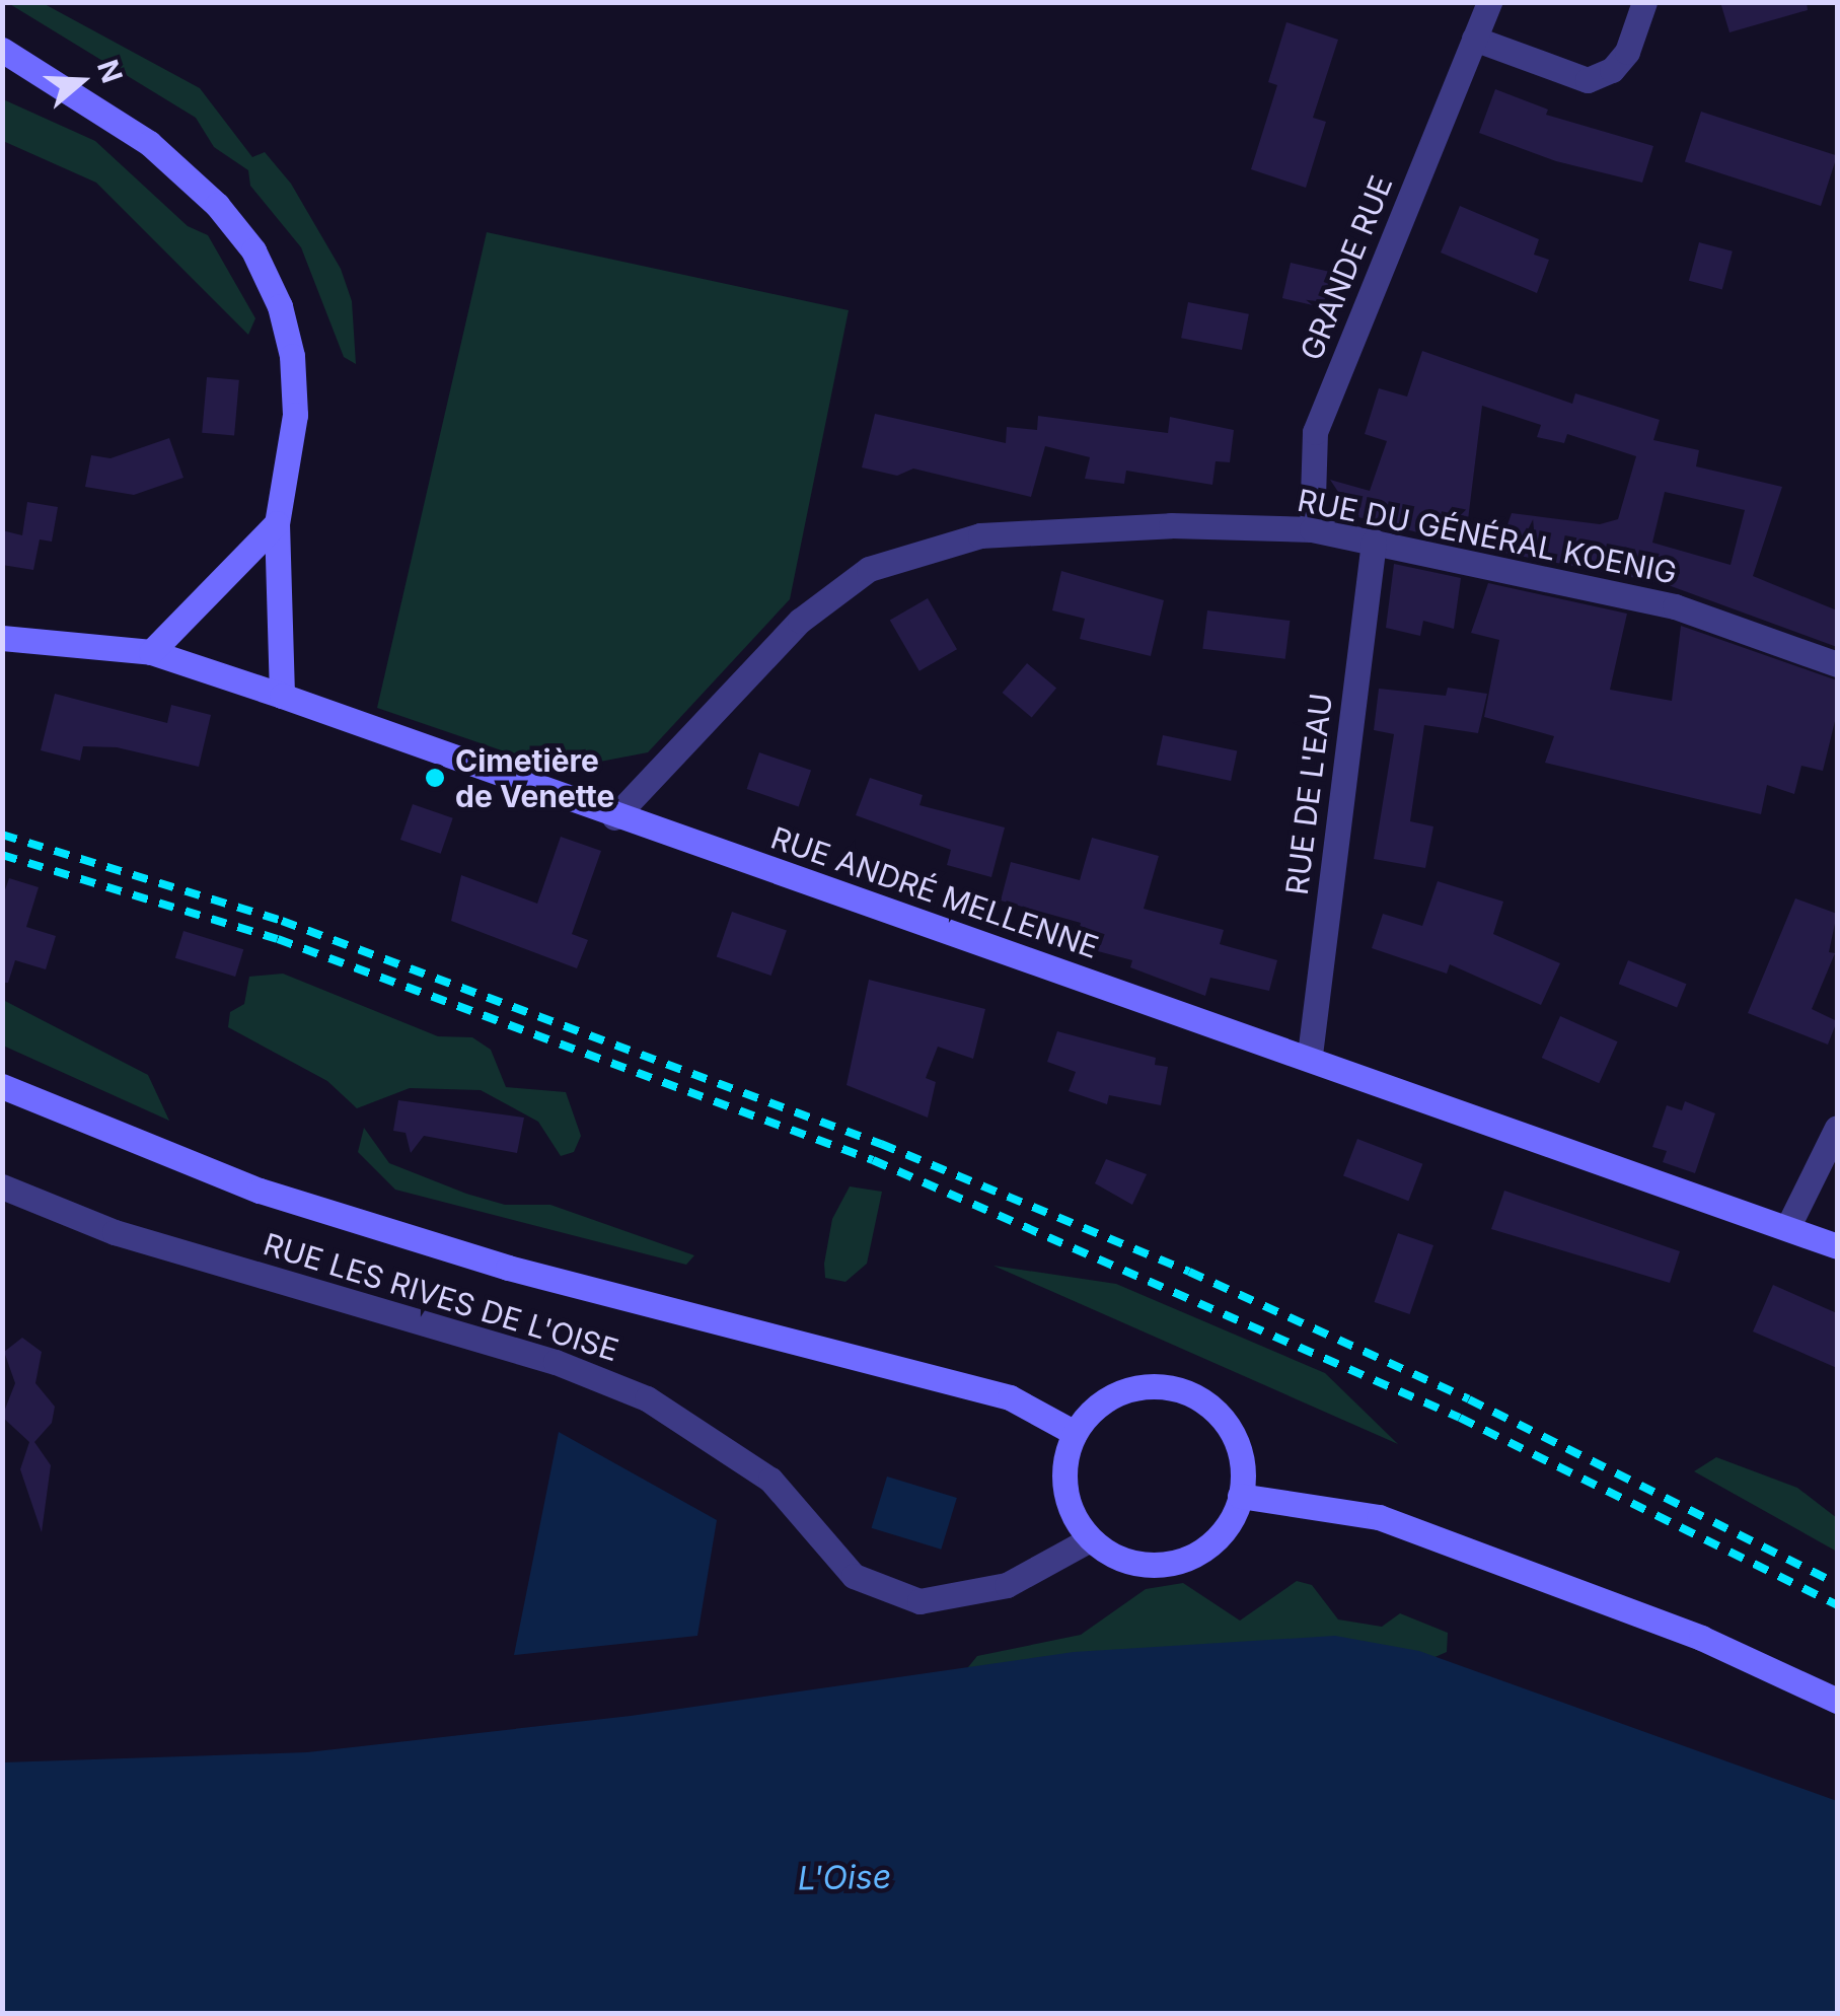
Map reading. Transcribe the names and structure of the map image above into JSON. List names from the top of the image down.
{
  "streets": {
    "street": [
      "GRANDE RUE",
      "RUE DU GÉNÉRAL KOENIG",
      "RUE DE L'EAU",
      "RUE ANDRÉ MELLENNE",
      "RUE LES RIVES DE L'OISE"
    ]
  },
  "crossings": [
    ["GRANDE RUE", "RUE DU GÉNÉRAL KOENIG"],
    ["RUE DU GÉNÉRAL KOENIG", "RUE DE L'EAU"],
    ["RUE DU GÉNÉRAL KOENIG", "RUE ANDRÉ MELLENNE"],
    ["RUE DE L'EAU", "RUE ANDRÉ MELLENNE"]
  ],
  "water": ["L'Oise"],
  "places": ["Cimetière de Venette"],
  "north": "right"
}
